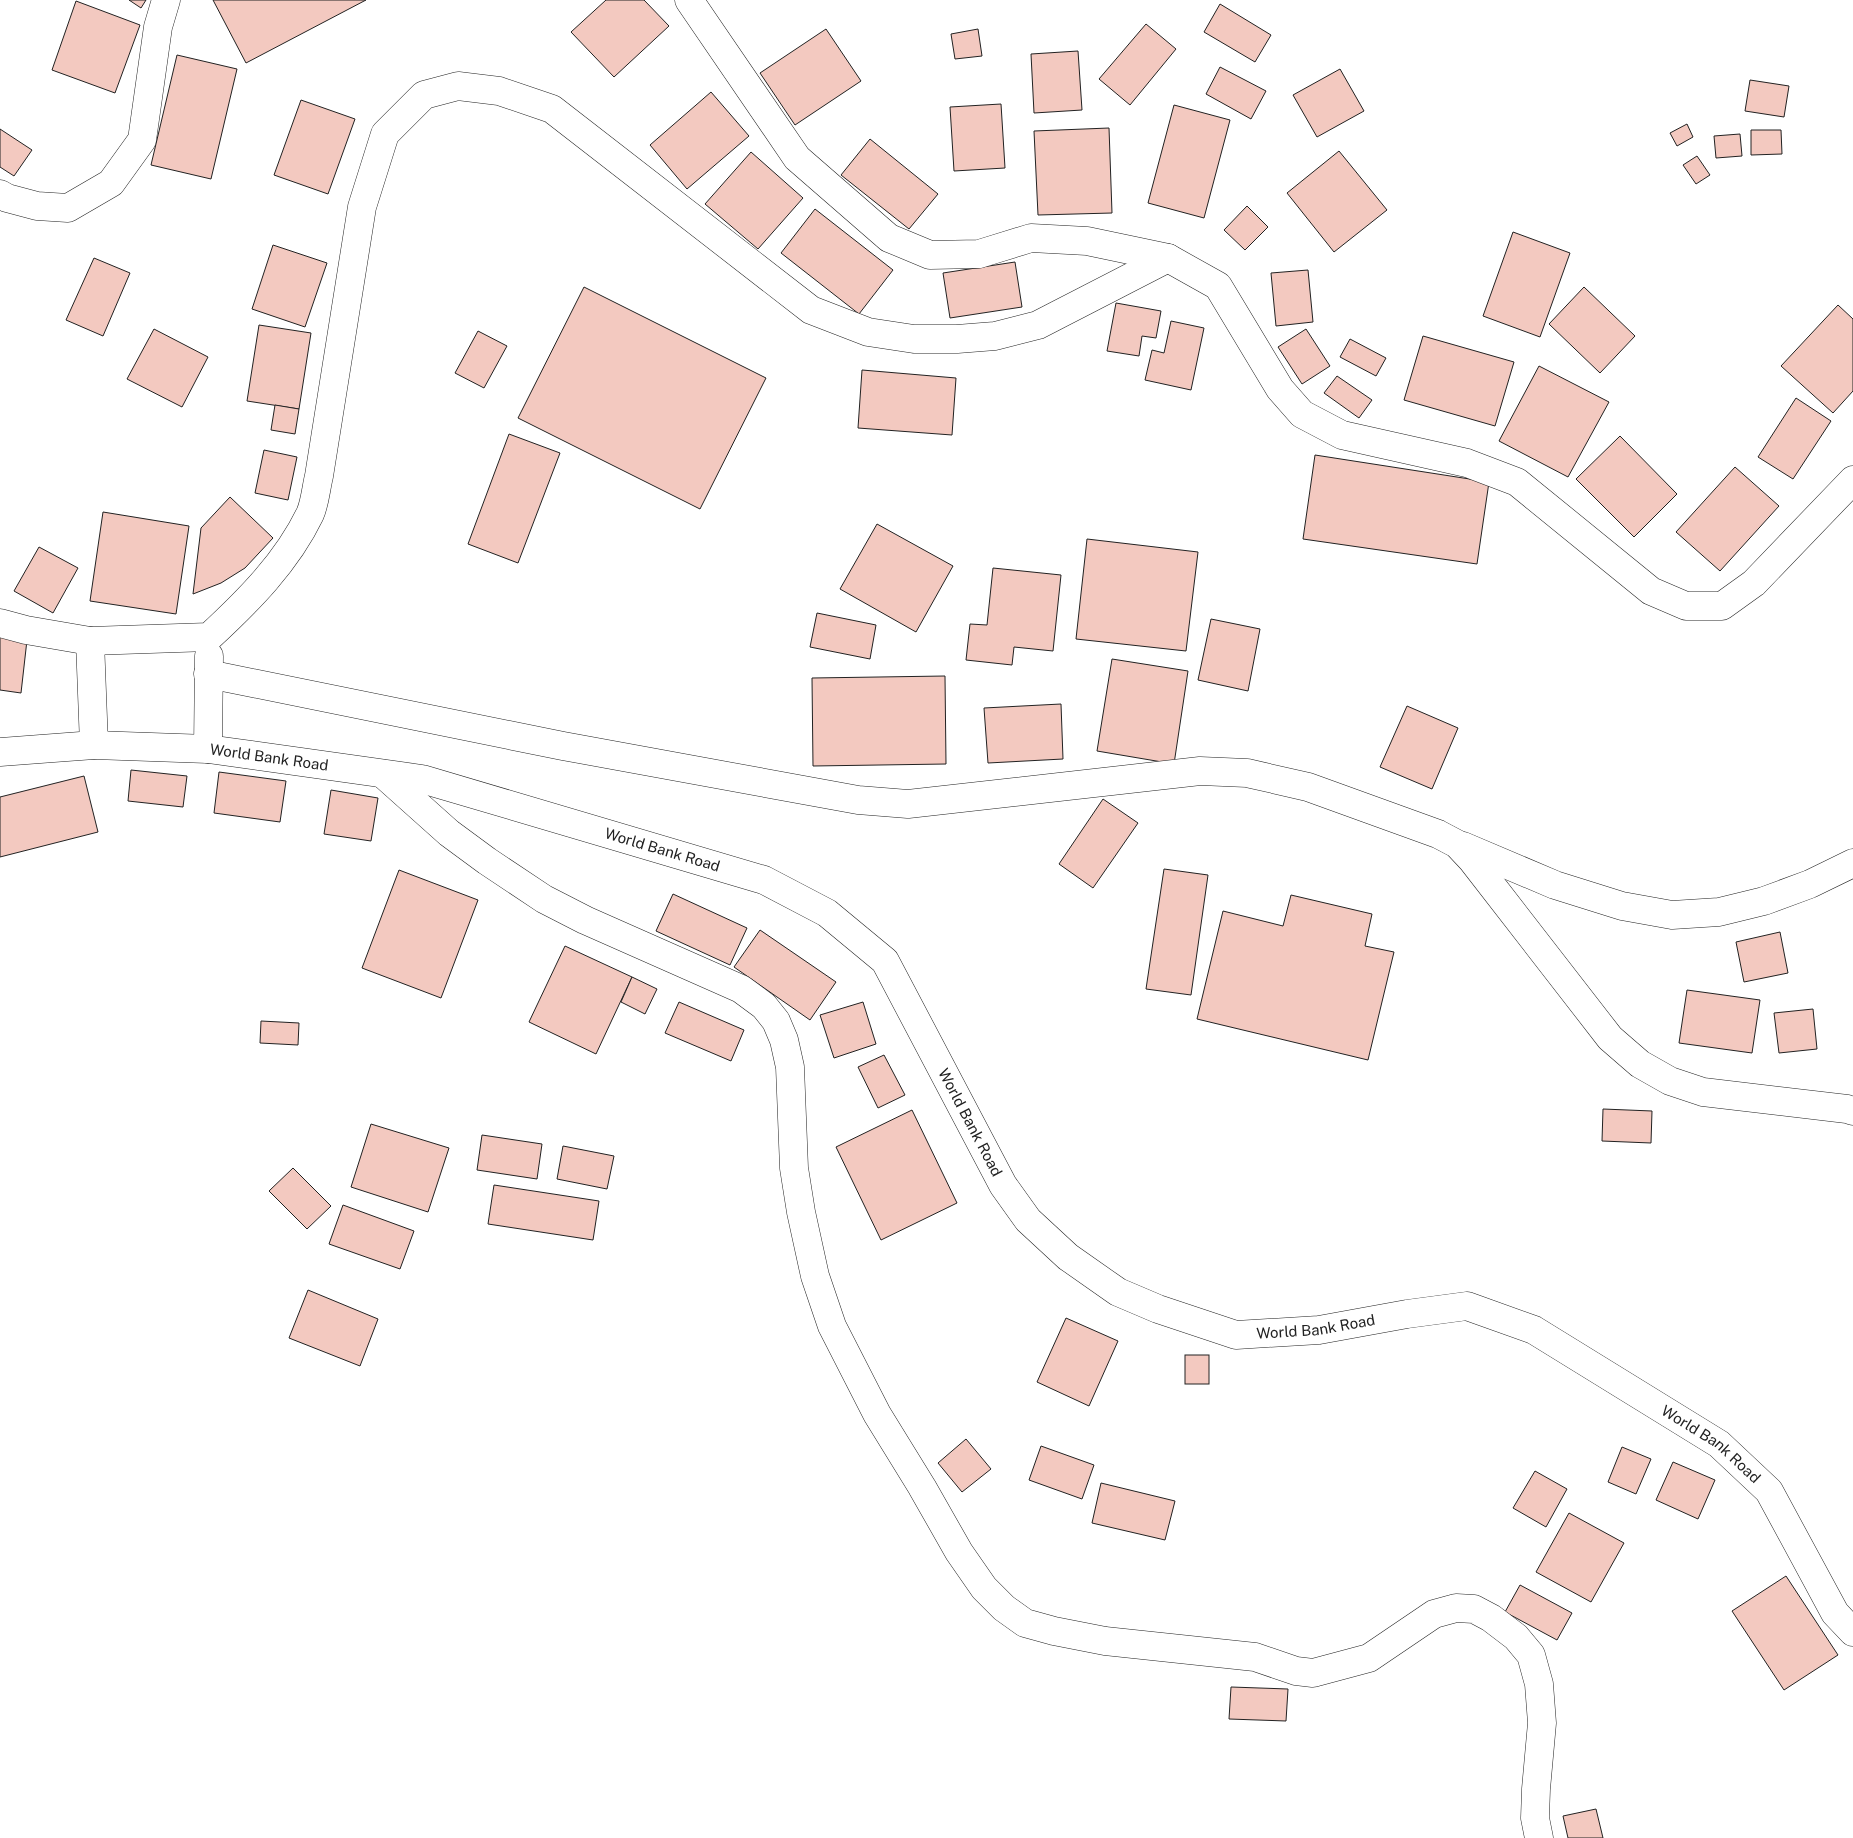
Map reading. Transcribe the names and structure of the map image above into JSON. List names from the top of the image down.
{
  "streets": {
    "street": ["World Bank Road"]
  }
}
